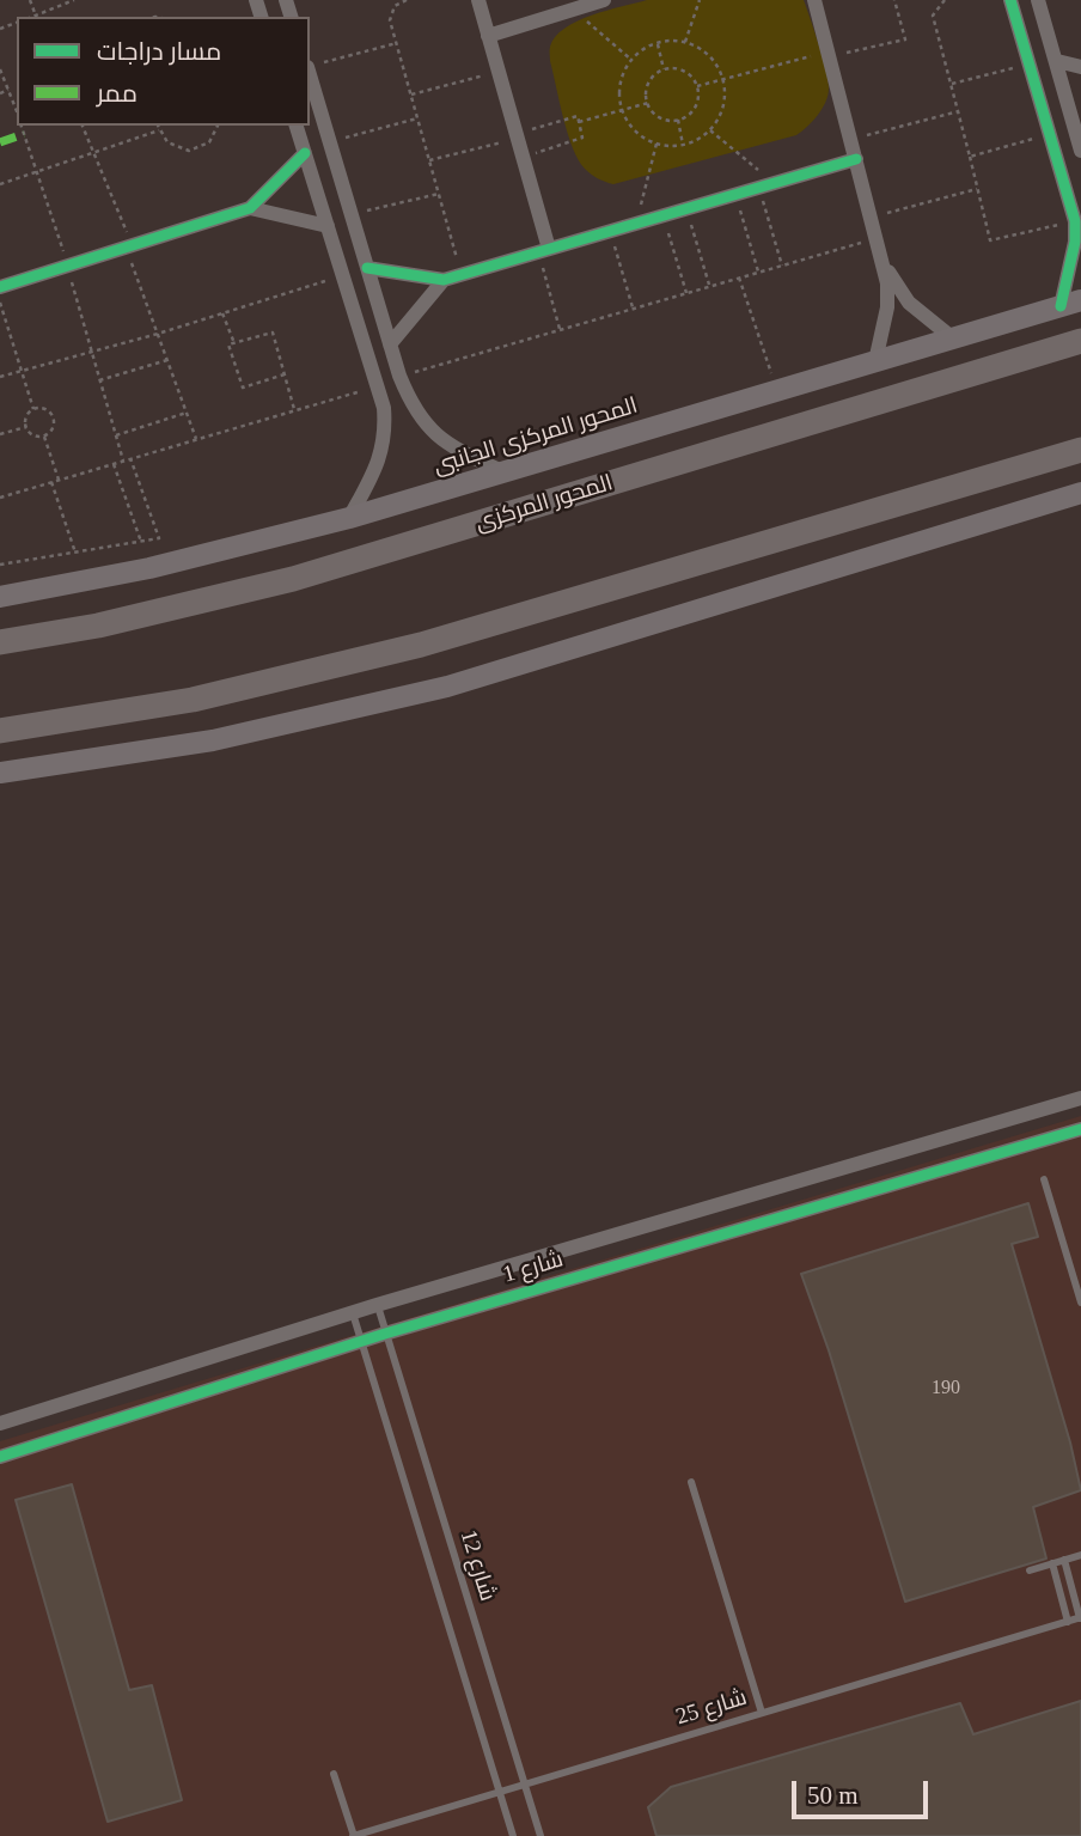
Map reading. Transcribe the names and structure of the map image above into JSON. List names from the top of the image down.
{
  "streets": {
    "highway": ["المحور المركزى"],
    "main road": ["المحور المركزى الجانبى"],
    "street": ["شارع 1"],
    "lane": ["شارع 12", "شارع 25"]
  },
  "crossings": [
    ["شارع 1", "شارع 12"],
    ["شارع 12", "شارع 25"]
  ],
  "house_numbers": ["190"],
  "legend": ["مسار دراجات", "ممر"],
  "scale_bar": "50 m"
}
